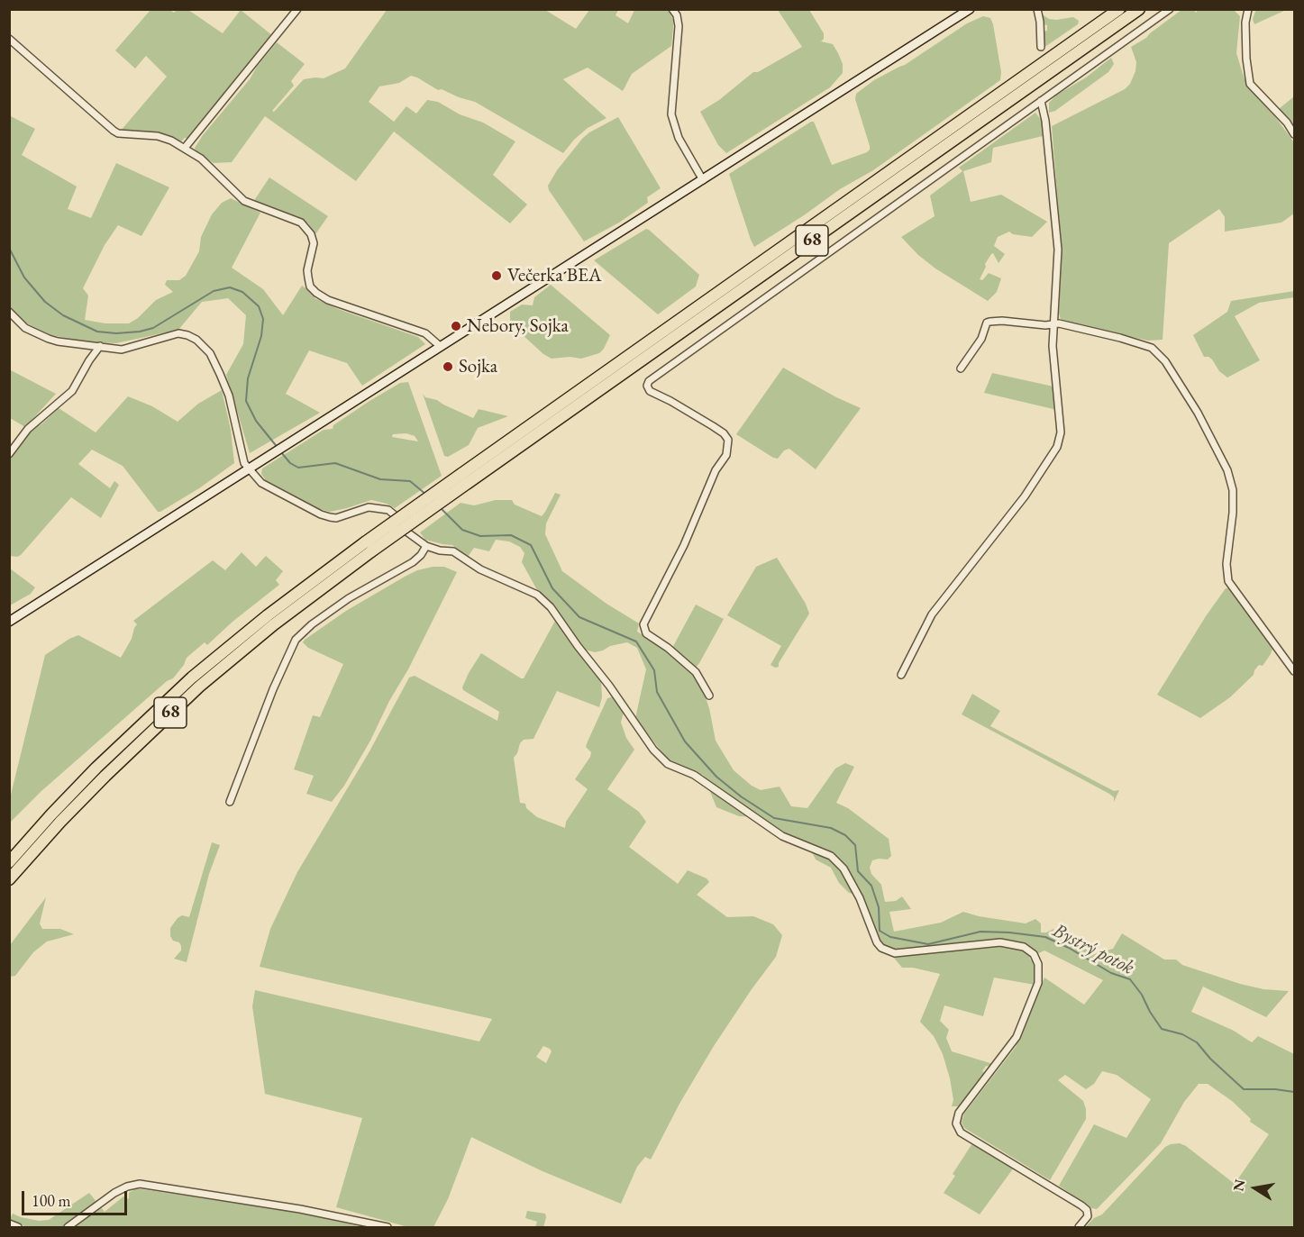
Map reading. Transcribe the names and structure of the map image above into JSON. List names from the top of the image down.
{
  "streets": {
    "highway": ["68"]
  },
  "water": ["Bystrý potok"],
  "places": ["Večerka BEA", "Nebory, Sojka", "Sojka"],
  "scale_bar": "100 m",
  "north": "left"
}
